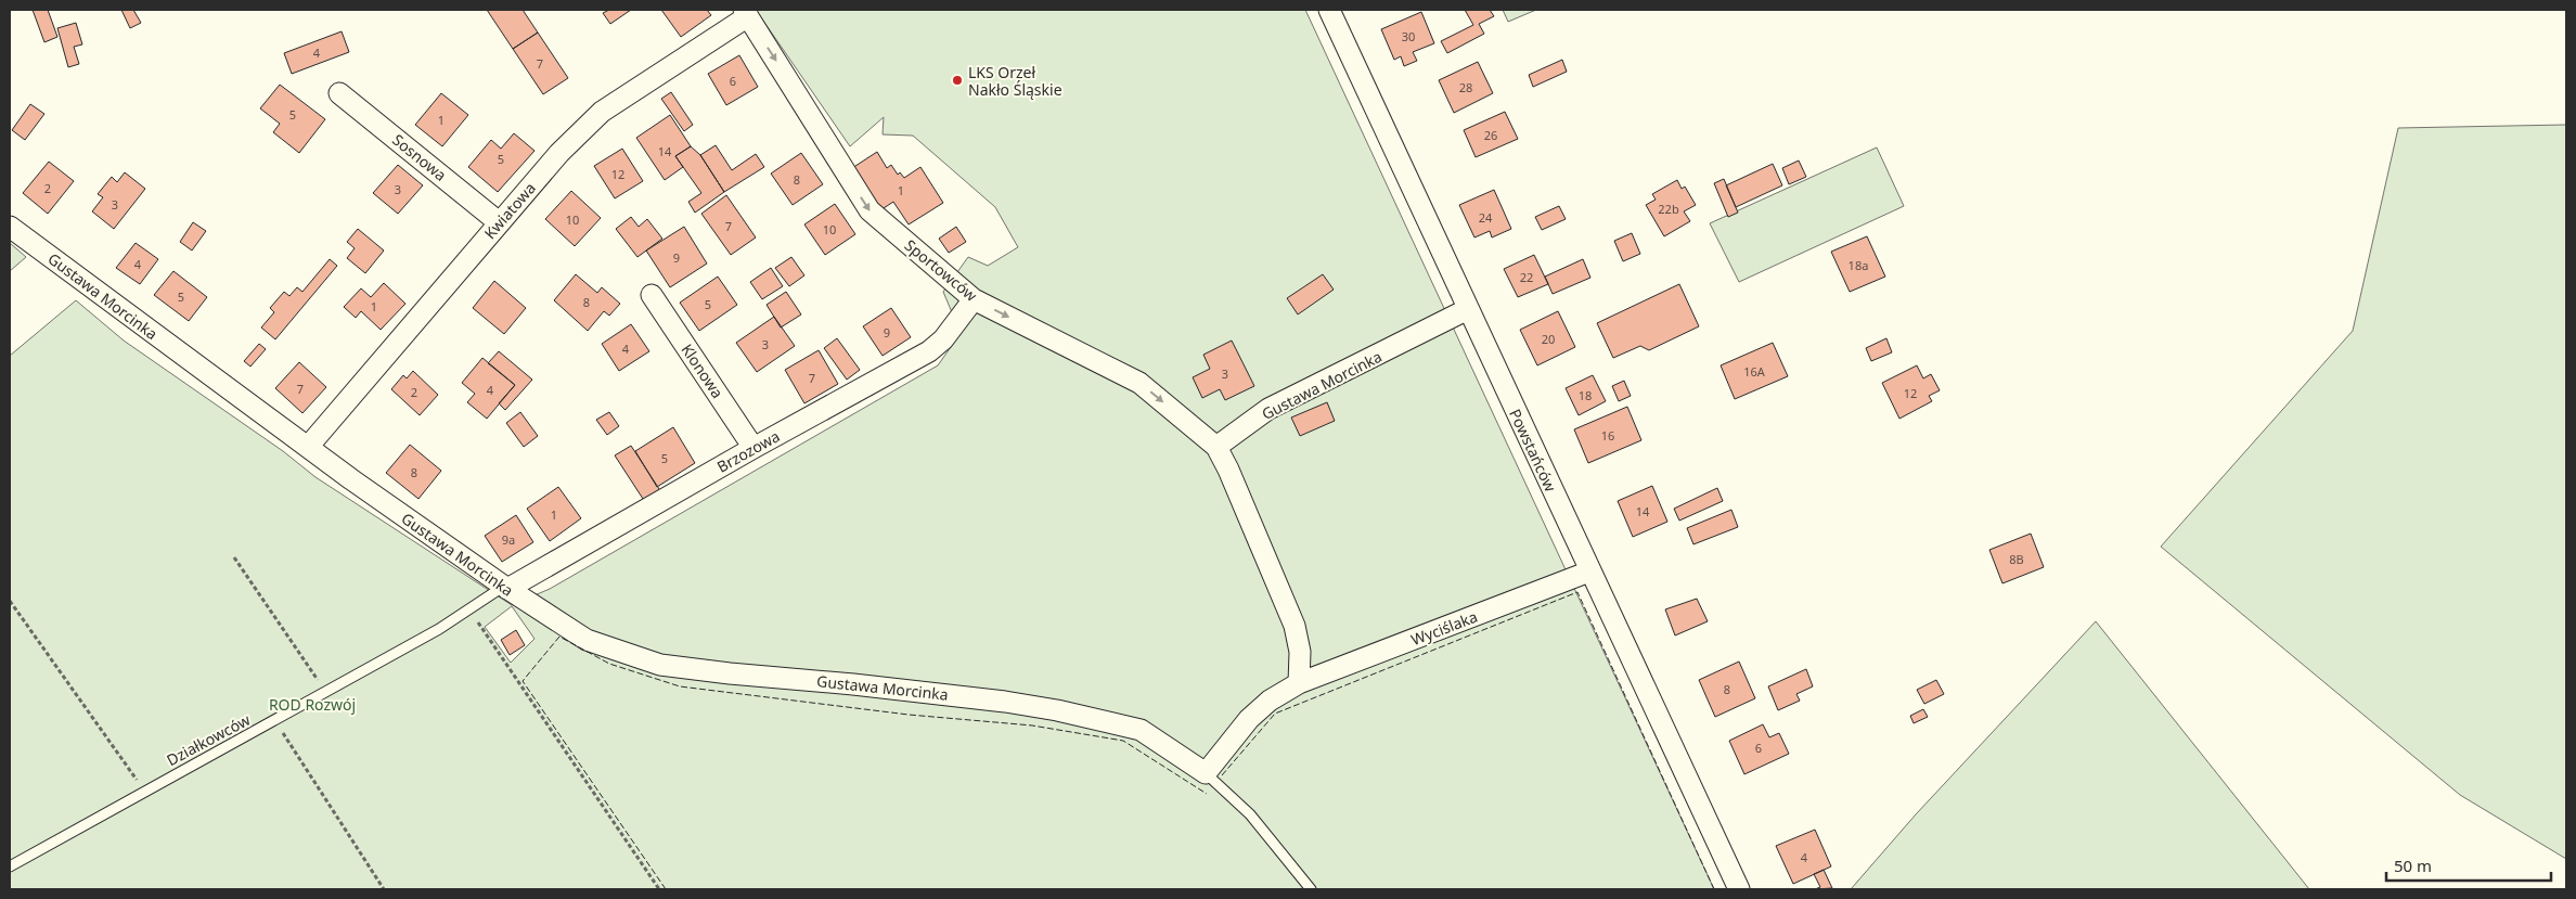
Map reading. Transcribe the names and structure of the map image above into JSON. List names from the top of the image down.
{
  "streets": {
    "street": [
      "Sosnowa",
      "Kwiatowa",
      "Sportowców",
      "Gustawa Morcinka",
      "Klonowa",
      "Powstańców",
      "Brzozowa",
      "Wyciślaka"
    ],
    "lane": ["Działkowców"]
  },
  "crossings": [
    ["Sosnowa", "Kwiatowa"],
    ["Kwiatowa", "Sportowców"],
    ["Kwiatowa", "Gustawa Morcinka"],
    ["Sportowców", "Gustawa Morcinka"],
    ["Sportowców", "Brzozowa"],
    ["Gustawa Morcinka", "Powstańców"],
    ["Gustawa Morcinka", "Brzozowa"],
    ["Gustawa Morcinka", "Działkowców"],
    ["Klonowa", "Brzozowa"],
    ["Powstańców", "Wyciślaka"],
    ["Brzozowa", "Działkowców"]
  ],
  "one_way": ["Sportowców"],
  "parks": ["ROD Rozwój"],
  "places": ["LKS Orzeł Nakło Śląskie"],
  "house_numbers": [
    "30",
    "4",
    "7",
    "6",
    "28",
    "5",
    "1",
    "26",
    "14",
    "5",
    "12",
    "8",
    "2",
    "3",
    "1",
    "3",
    "22b",
    "24",
    "10",
    "7",
    "10",
    "9",
    "4",
    "18a",
    "22",
    "5",
    "8",
    "5",
    "1",
    "9",
    "20",
    "3",
    "4",
    "16A",
    "3",
    "7",
    "7",
    "4",
    "2",
    "12",
    "18",
    "16",
    "5",
    "8",
    "14",
    "1",
    "9a",
    "8B",
    "8",
    "6",
    "4"
  ],
  "scale_bar": "50 m"
}
